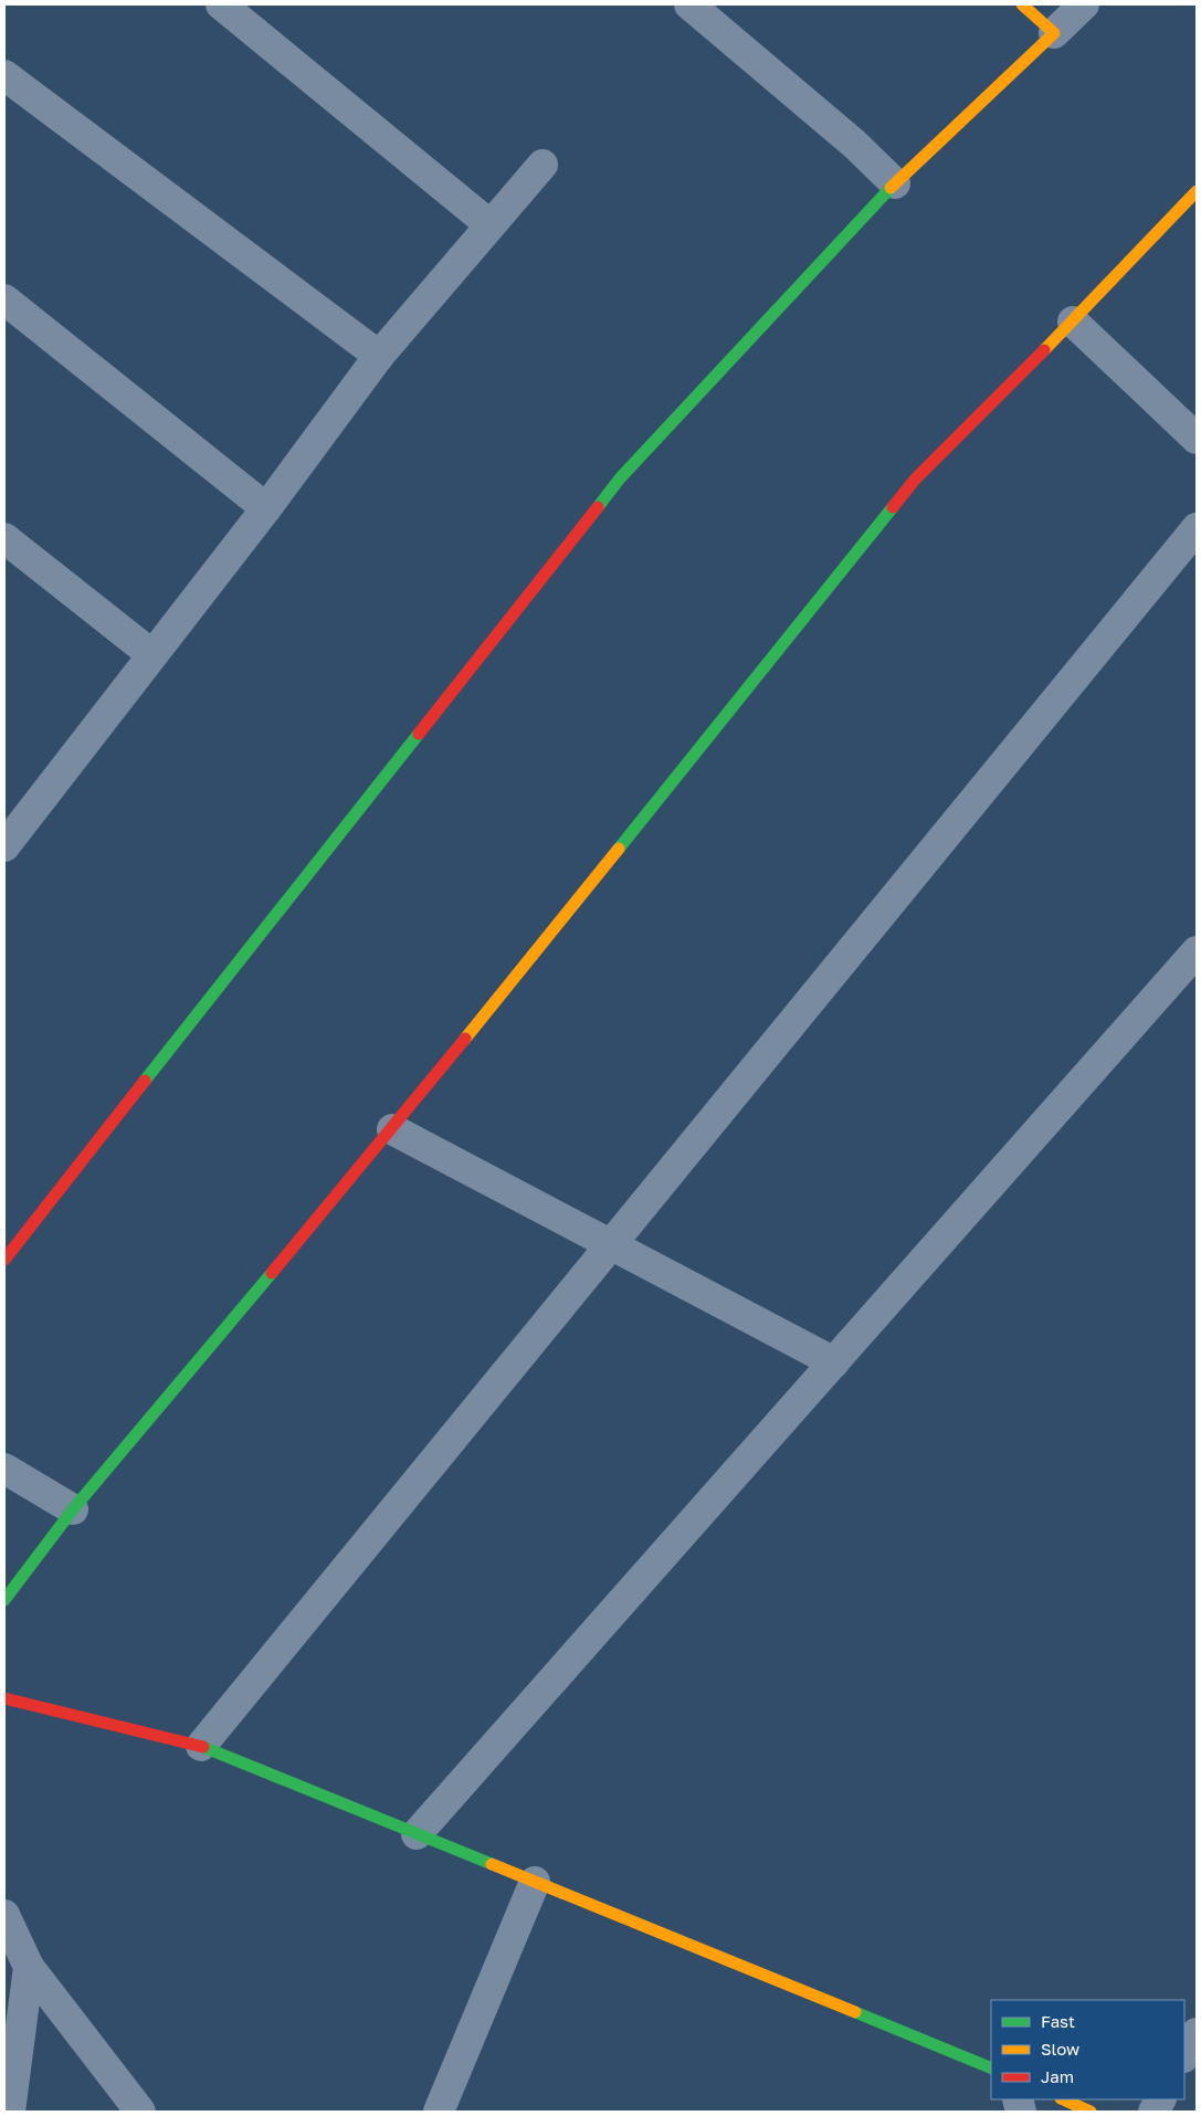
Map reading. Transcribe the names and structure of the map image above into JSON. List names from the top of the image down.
{
  "legend": ["Fast", "Slow", "Jam"]
}
